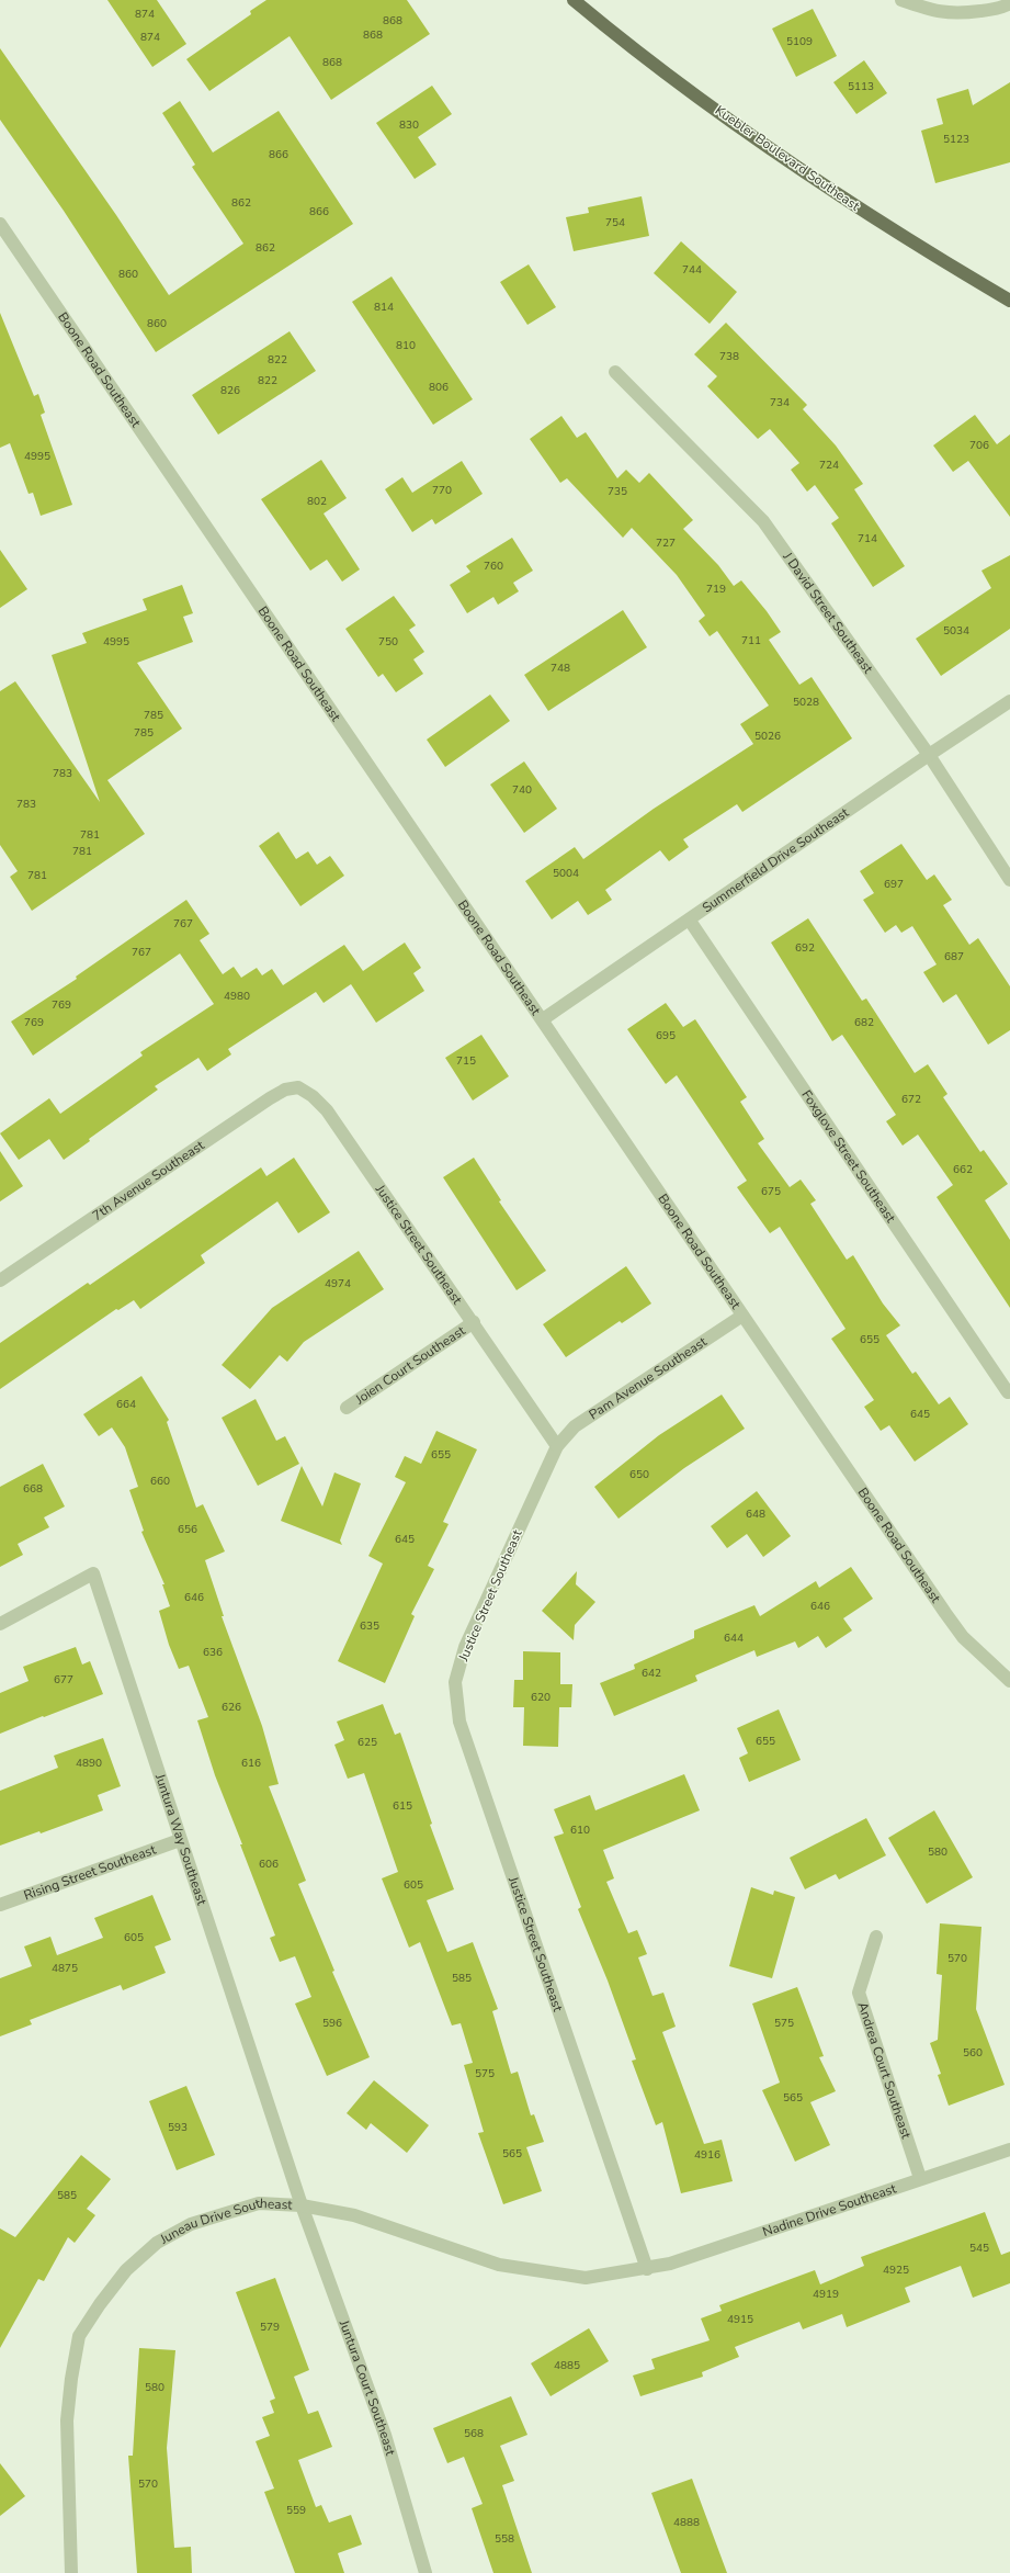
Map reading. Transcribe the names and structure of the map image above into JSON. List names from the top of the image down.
{
  "streets": {
    "main road": ["Kuebler Boulevard Southeast"],
    "street": [
      "Boone Road Southeast",
      "J David Street Southeast",
      "Summerfield Drive Southeast",
      "Foxglove Street Southeast",
      "7th Avenue Southeast",
      "Justice Street Southeast",
      "Joien Court Southeast",
      "Pam Avenue Southeast",
      "Juntura Way Southeast",
      "Rising Street Southeast",
      "Andrea Court Southeast",
      "Nadine Drive Southeast",
      "Juneau Drive Southeast",
      "Juntura Court Southeast"
    ]
  },
  "crossings": [
    ["Boone Road Southeast", "Summerfield Drive Southeast"],
    ["Boone Road Southeast", "Pam Avenue Southeast"],
    ["J David Street Southeast", "Summerfield Drive Southeast"],
    ["Summerfield Drive Southeast", "Foxglove Street Southeast"],
    ["7th Avenue Southeast", "Justice Street Southeast"],
    ["Justice Street Southeast", "Joien Court Southeast"],
    ["Justice Street Southeast", "Pam Avenue Southeast"],
    ["Justice Street Southeast", "Nadine Drive Southeast"],
    ["Justice Street Southeast", "Juneau Drive Southeast"],
    ["Juntura Way Southeast", "Rising Street Southeast"],
    ["Juntura Way Southeast", "Juneau Drive Southeast"],
    ["Juntura Way Southeast", "Juntura Court Southeast"],
    ["Andrea Court Southeast", "Nadine Drive Southeast"],
    ["Nadine Drive Southeast", "Juneau Drive Southeast"],
    ["Juneau Drive Southeast", "Juntura Court Southeast"]
  ],
  "house_numbers": [
    "874",
    "868",
    "868",
    "874",
    "5109",
    "868",
    "5113",
    "830",
    "5123",
    "866",
    "862",
    "866",
    "754",
    "862",
    "744",
    "860",
    "814",
    "860",
    "810",
    "738",
    "822",
    "822",
    "806",
    "826",
    "734",
    "706",
    "4995",
    "724",
    "770",
    "735",
    "802",
    "714",
    "727",
    "760",
    "719",
    "5034",
    "711",
    "4995",
    "750",
    "748",
    "5028",
    "785",
    "785",
    "5026",
    "783",
    "740",
    "783",
    "781",
    "781",
    "5004",
    "781",
    "697",
    "767",
    "692",
    "767",
    "687",
    "4980",
    "769",
    "769",
    "682",
    "695",
    "715",
    "672",
    "662",
    "675",
    "4974",
    "655",
    "664",
    "645",
    "655",
    "650",
    "660",
    "668",
    "648",
    "656",
    "645",
    "646",
    "646",
    "635",
    "644",
    "636",
    "642",
    "677",
    "620",
    "626",
    "655",
    "625",
    "4890",
    "616",
    "615",
    "610",
    "580",
    "606",
    "605",
    "605",
    "570",
    "4875",
    "585",
    "596",
    "575",
    "560",
    "575",
    "565",
    "593",
    "565",
    "4916",
    "585",
    "545",
    "4925",
    "4919",
    "4915",
    "579",
    "4885",
    "580",
    "568",
    "570",
    "559",
    "4888",
    "558"
  ]
}
